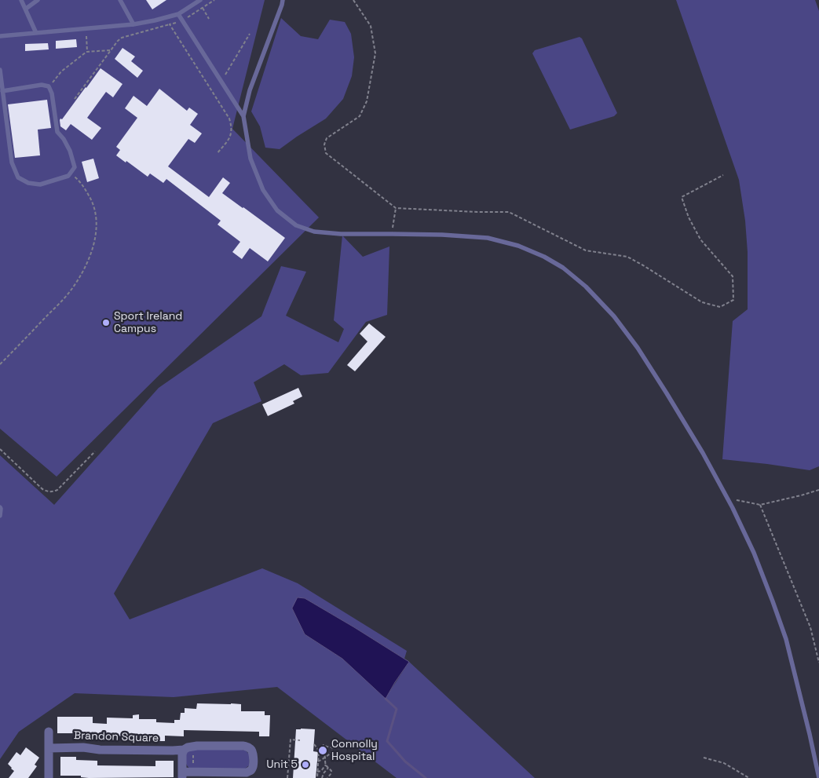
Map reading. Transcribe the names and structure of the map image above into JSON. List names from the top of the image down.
{
  "streets": {
    "street": ["Brandon Square"]
  },
  "places": ["Sport Ireland Campus", "Connolly Hospital", "Unit 5"]
}
